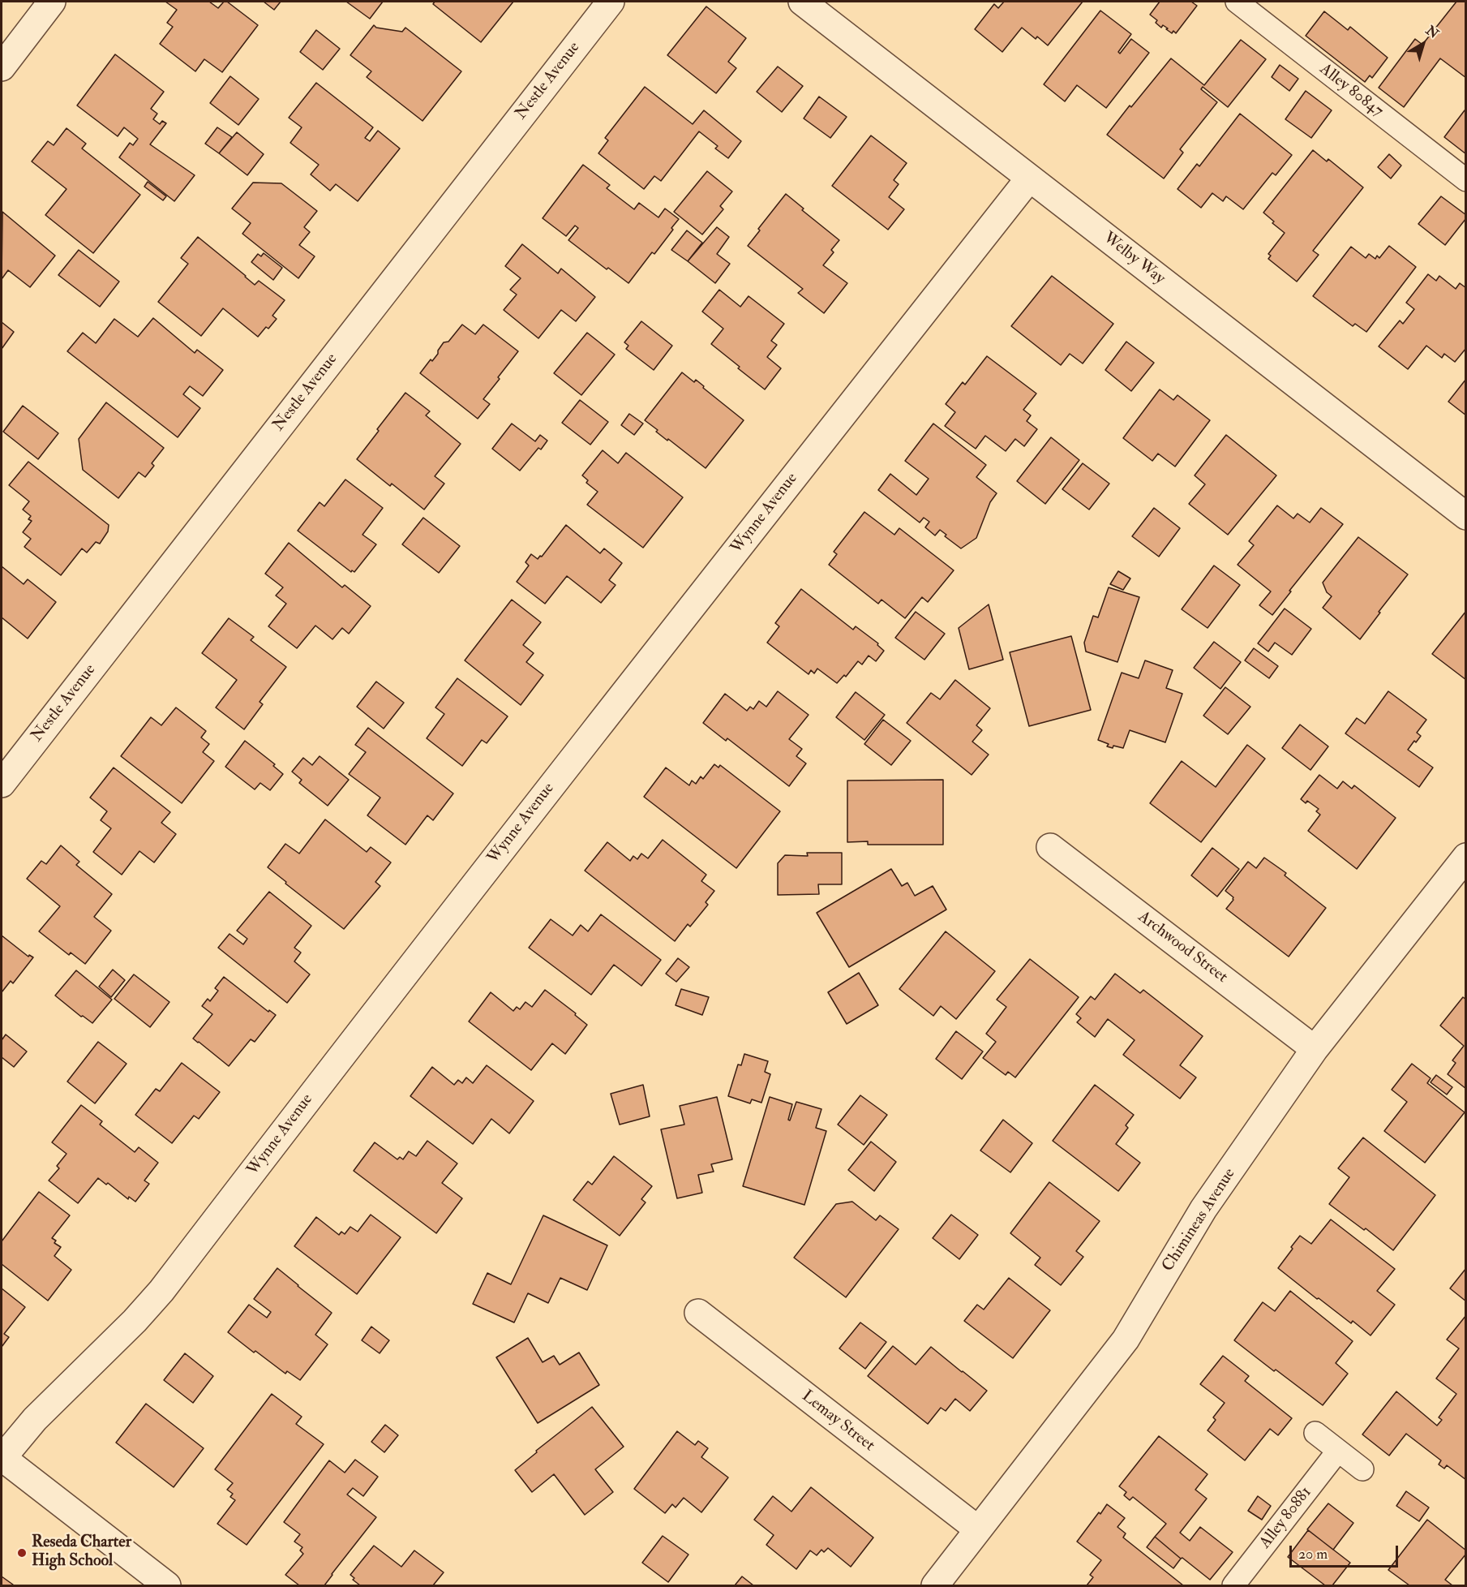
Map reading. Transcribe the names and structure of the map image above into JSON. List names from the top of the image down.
{
  "streets": {
    "street": [
      "Nestle Avenue",
      "Welby Way",
      "Wynne Avenue",
      "Archwood Street",
      "Chimineas Avenue",
      "Lemay Street"
    ],
    "lane": ["Alley 80847", "Alley 80881"]
  },
  "crossings": [
    ["Welby Way", "Wynne Avenue"],
    ["Archwood Street", "Chimineas Avenue"],
    ["Chimineas Avenue", "Lemay Street"]
  ],
  "places": ["Reseda Charter High School"],
  "scale_bar": "20 m",
  "north": "top right"
}
